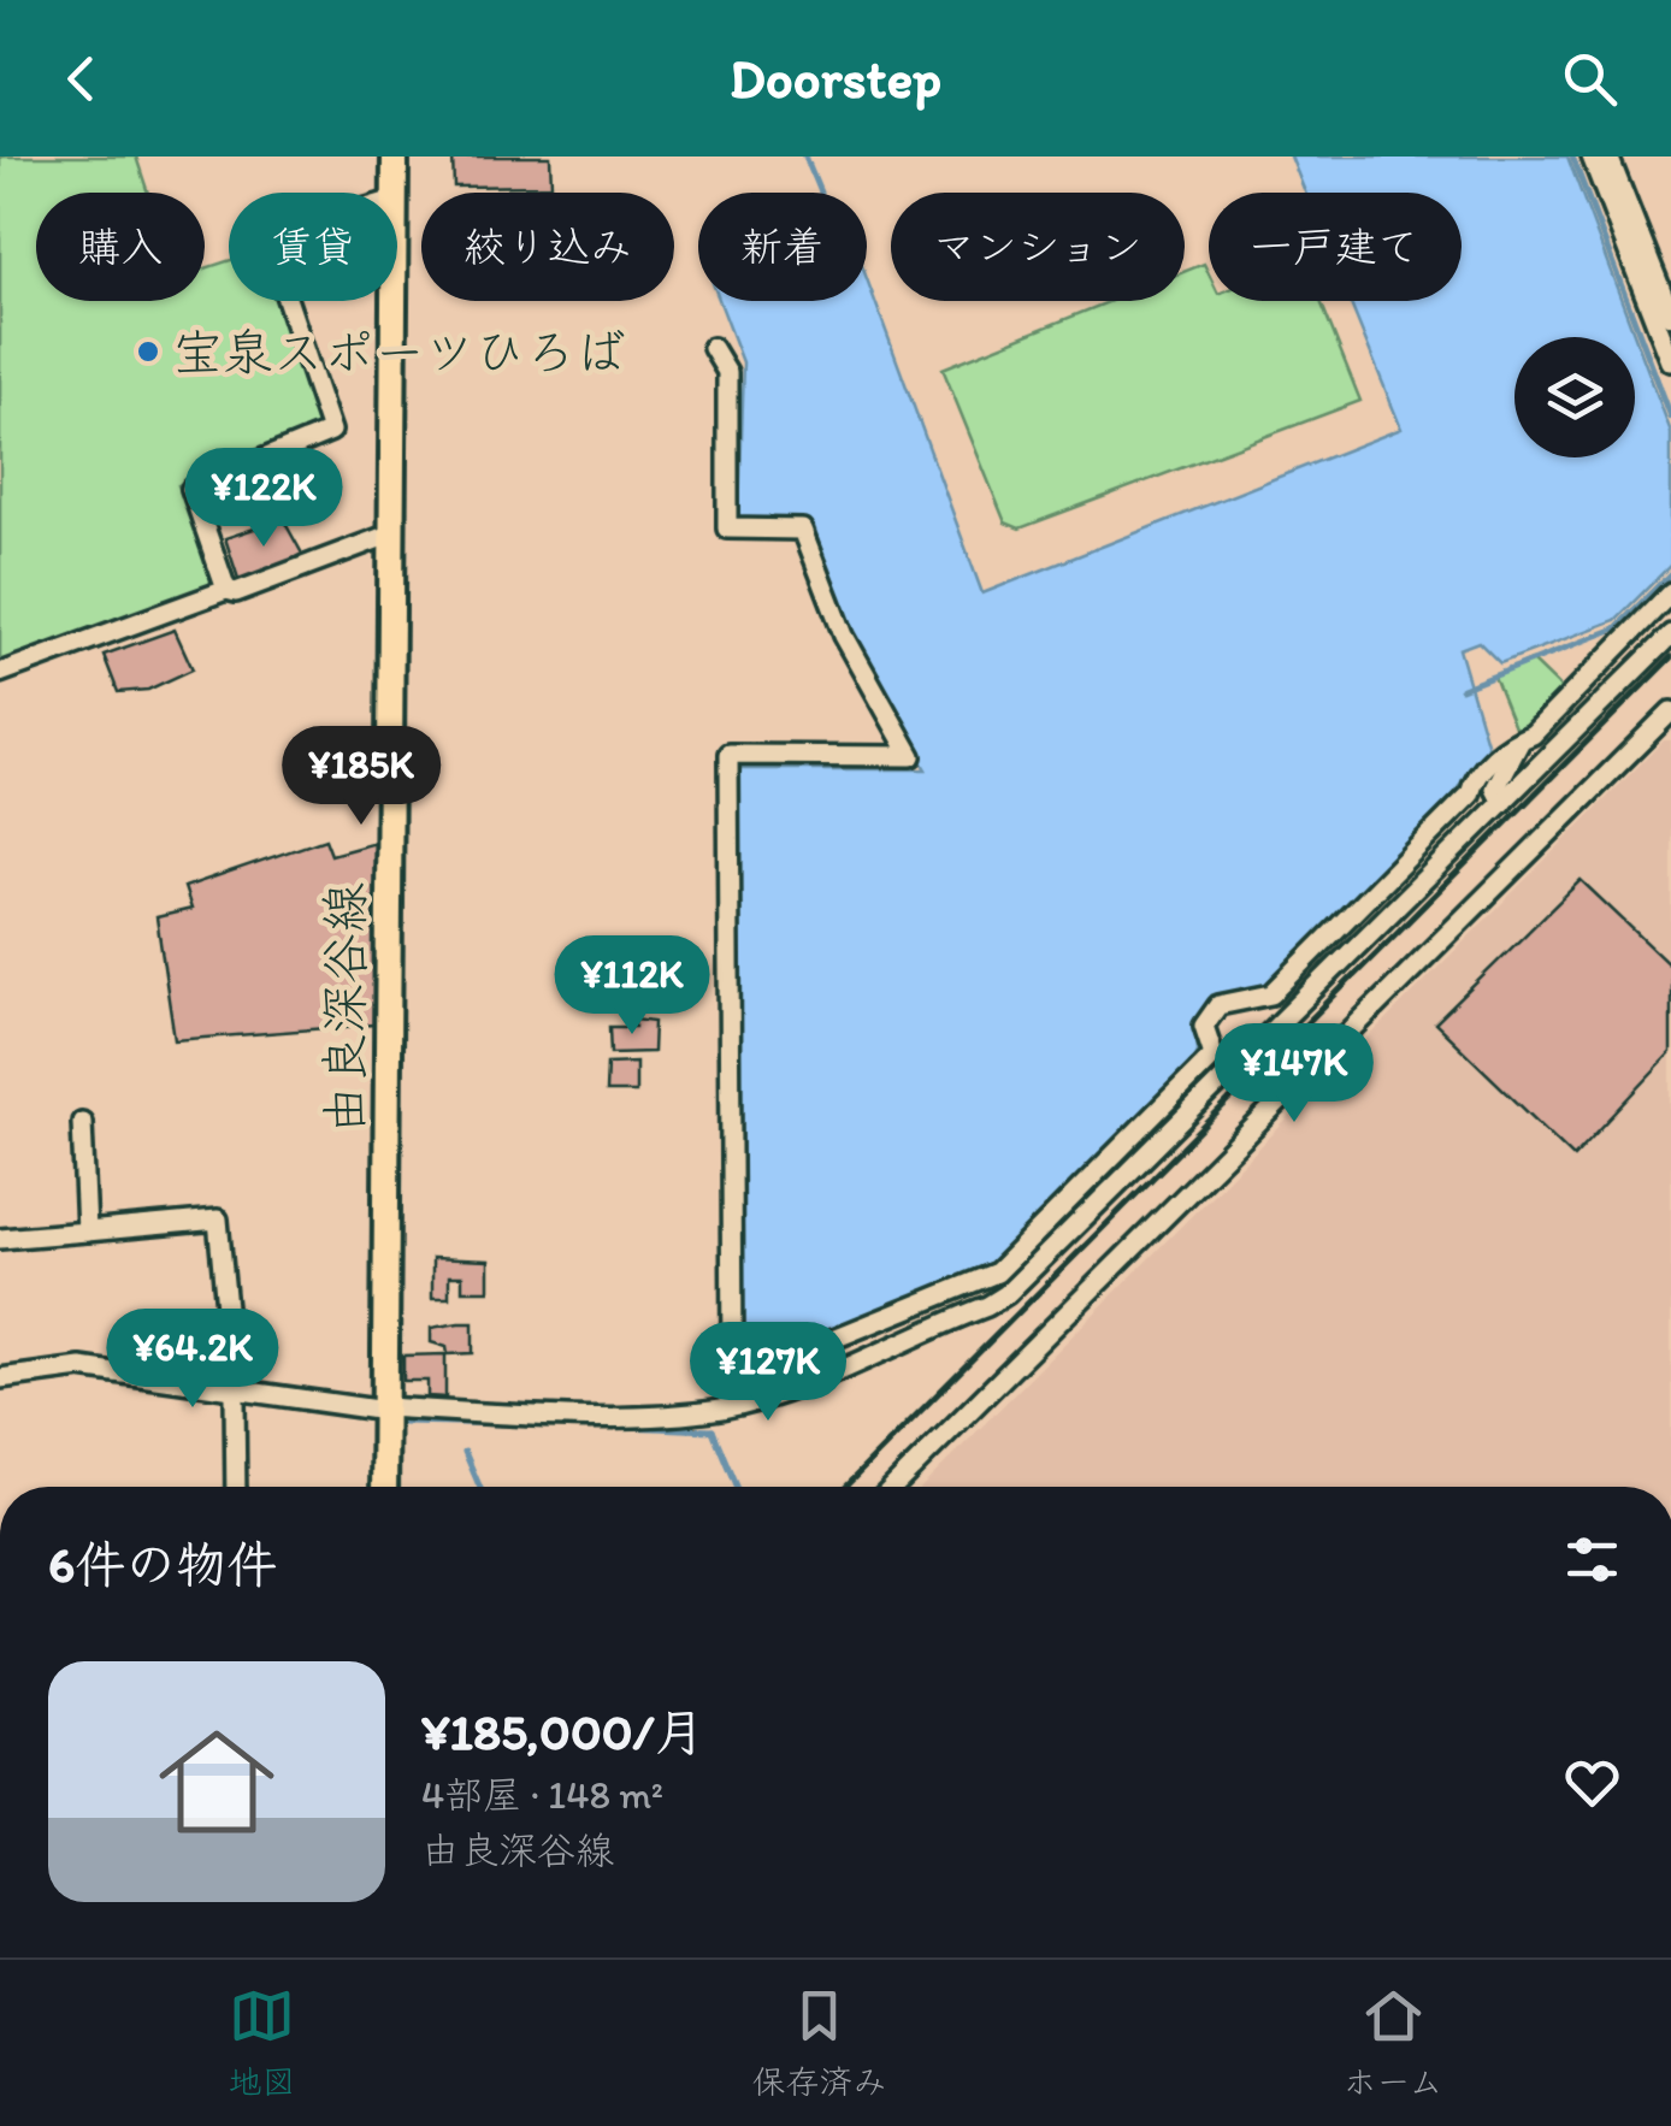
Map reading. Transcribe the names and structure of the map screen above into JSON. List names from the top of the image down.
{
  "streets": {
    "main road": ["由良深谷線"]
  },
  "places": ["宝泉スポーツひろば"],
  "page": {
    "header": "Doorstep",
    "chip": [
      "購入",
      "賃貸",
      "絞り込み",
      "新着",
      "マンション",
      "一戸建て"
    ],
    "price": [
      "¥122K",
      "¥185K",
      "¥112K",
      "¥147K",
      "¥64.2K",
      "¥127K"
    ],
    "heading": "6件の物件",
    "list": [
      {
        "name": "¥185,000/月",
        "note": "4部屋 · 148 m² · 由良深谷線"
      }
    ],
    "tabs": ["地図", "保存済み", "ホーム"]
  }
}
